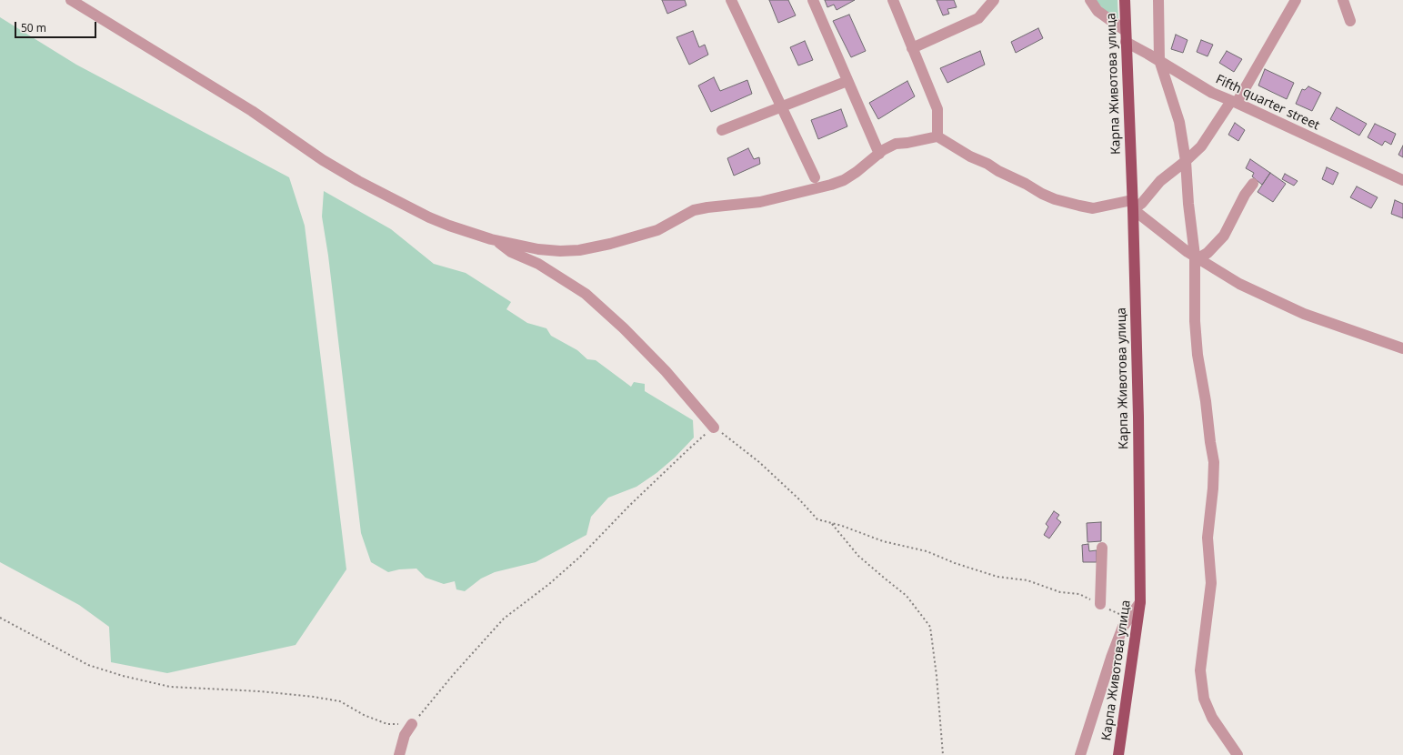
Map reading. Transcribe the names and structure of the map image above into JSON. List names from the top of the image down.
{
  "streets": {
    "main road": ["Карпа Животова улица"],
    "street": ["Fifth quarter street"]
  },
  "crossings": [
    ["Карпа Животова улица", "Fifth quarter street"]
  ],
  "scale_bar": "50 m"
}
